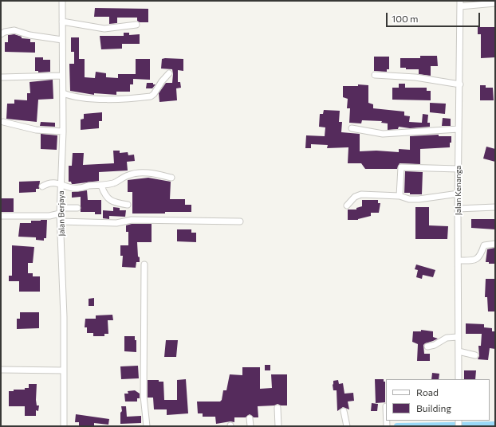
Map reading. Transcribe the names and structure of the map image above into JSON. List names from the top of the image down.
{
  "streets": {
    "street": ["Jalan Kenanga", "Jalan Berjaya"]
  },
  "legend": ["Road", "Building"],
  "scale_bar": "100 m"
}
